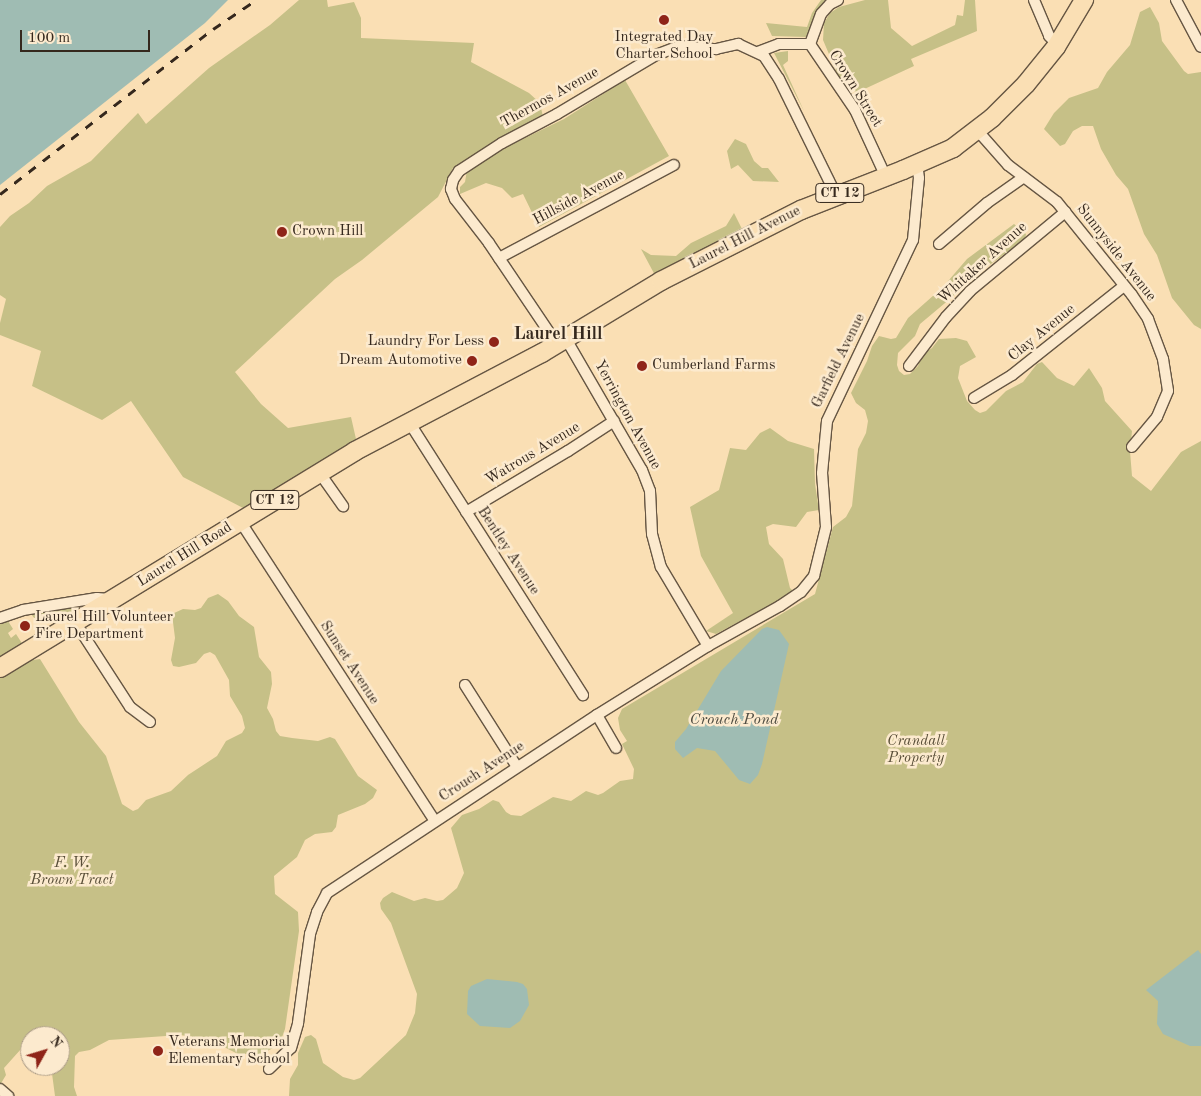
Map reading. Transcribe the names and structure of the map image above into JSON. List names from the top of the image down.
{
  "streets": {
    "highway": ["CT 12", "Laurel Hill Avenue", "Laurel Hill Road"],
    "street": [
      "Crown Street",
      "Thermos Avenue",
      "Hillside Avenue",
      "Sunnyside Avenue",
      "Whitaker Avenue",
      "Clay Avenue",
      "Garfield Avenue",
      "Yerrington Avenue",
      "Watrous Avenue",
      "Bentley Avenue",
      "Sunset Avenue",
      "Crouch Avenue"
    ]
  },
  "crossings": [
    ["Crown Street", "Thermos Avenue"],
    ["Crown Street", "Laurel Hill Avenue"],
    ["Thermos Avenue", "Hillside Avenue"],
    ["Thermos Avenue", "Laurel Hill Avenue"],
    ["Thermos Avenue", "Yerrington Avenue"],
    ["Thermos Avenue", "Laurel Hill Road"],
    ["Laurel Hill Avenue", "Sunnyside Avenue"],
    ["Laurel Hill Avenue", "Garfield Avenue"],
    ["Laurel Hill Avenue", "Yerrington Avenue"],
    ["Laurel Hill Avenue", "Laurel Hill Road"],
    ["Sunnyside Avenue", "Whitaker Avenue"],
    ["Sunnyside Avenue", "Clay Avenue"],
    ["Garfield Avenue", "Crouch Avenue"],
    ["Yerrington Avenue", "Watrous Avenue"],
    ["Yerrington Avenue", "Laurel Hill Road"],
    ["Yerrington Avenue", "Crouch Avenue"],
    ["Watrous Avenue", "Bentley Avenue"],
    ["Bentley Avenue", "Laurel Hill Road"],
    ["Laurel Hill Road", "Sunset Avenue"],
    ["Sunset Avenue", "Crouch Avenue"]
  ],
  "districts": ["Laurel Hill"],
  "water": ["Crouch Pond"],
  "parks": ["Crandall Property", "F. W. Brown Tract"],
  "places": [
    "Integrated Day Charter School",
    "Crown Hill",
    "Laundry For Less",
    "Dream Automotive",
    "Cumberland Farms",
    "Laurel Hill Volunteer Fire Department",
    "Veterans Memorial Elementary School"
  ],
  "scale_bar": "100 m",
  "north": "top right"
}
